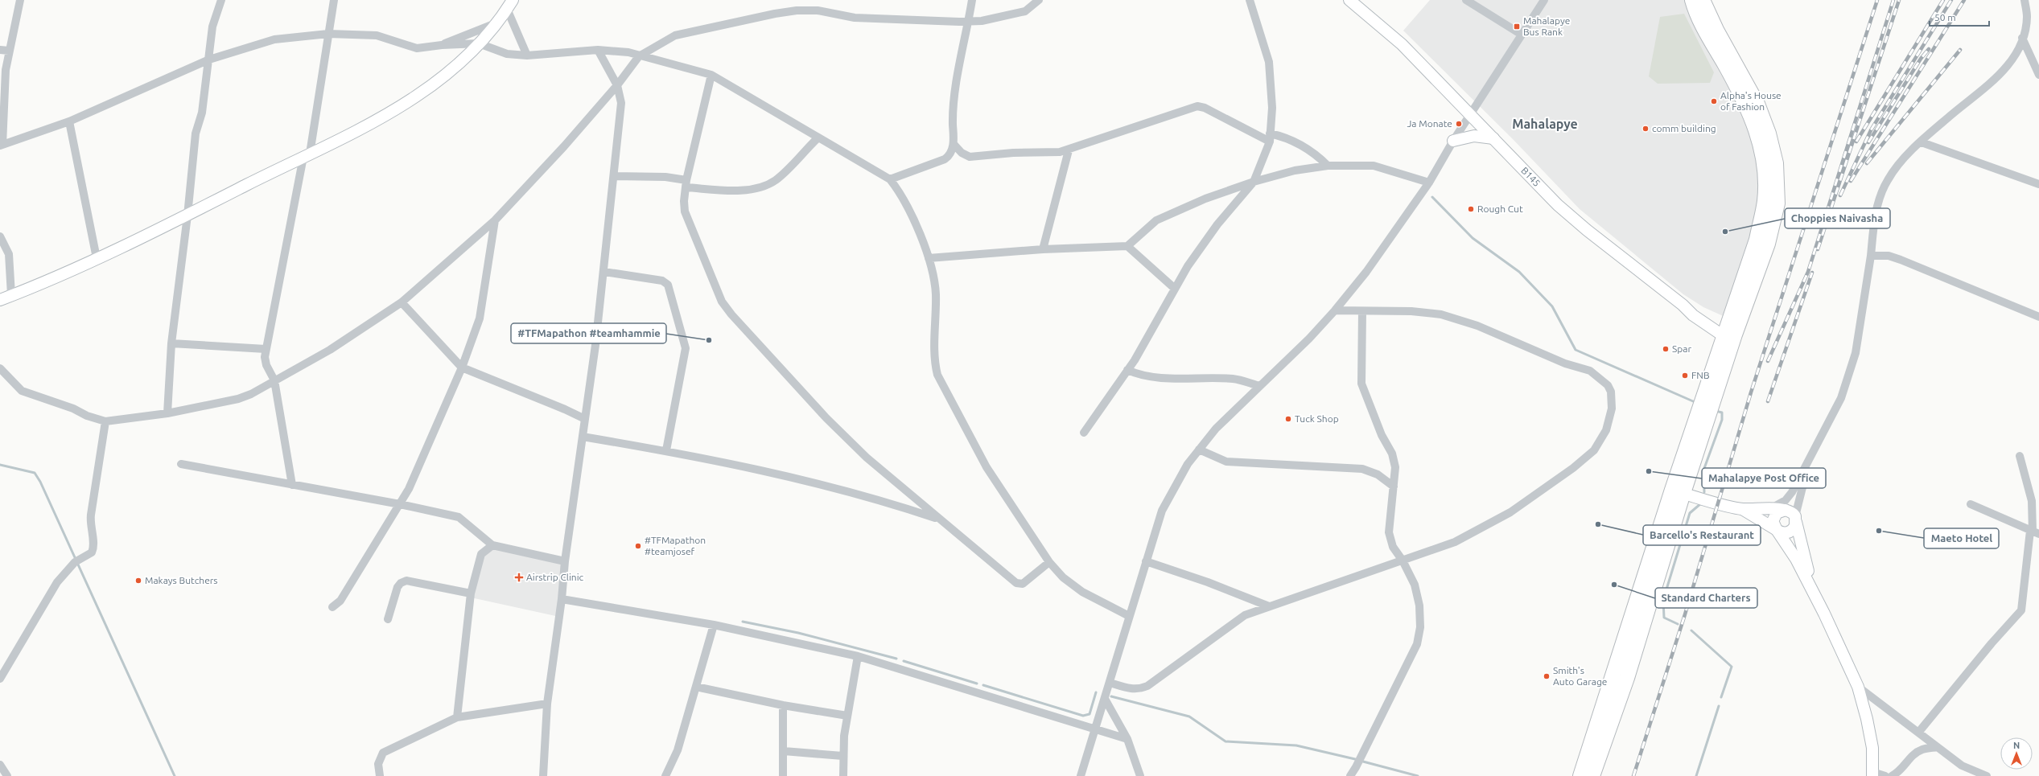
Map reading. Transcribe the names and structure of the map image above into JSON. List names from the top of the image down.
{
  "streets": {
    "street": ["B145"]
  },
  "districts": ["Mahalapye"],
  "places": {
    "transit": ["Mahalapye Bus Rank"],
    "other": [
      "Alpha's House of Fashion",
      "Ja Monate",
      "comm building",
      "Rough Cut",
      "Choppies Naivasha",
      "#TFMapathon #teamhammie",
      "Spar",
      "FNB",
      "Tuck Shop",
      "Mahalapye Post Office",
      "Barcello's Restaurant",
      "Maeto Hotel",
      "#TFMapathon #teamjosef",
      "Makays Butchers",
      "Standard Charters",
      "Smith's Auto Garage"
    ],
    "health": ["Airstrip Clinic"]
  },
  "scale_bar": "50 m",
  "north": "top"
}
